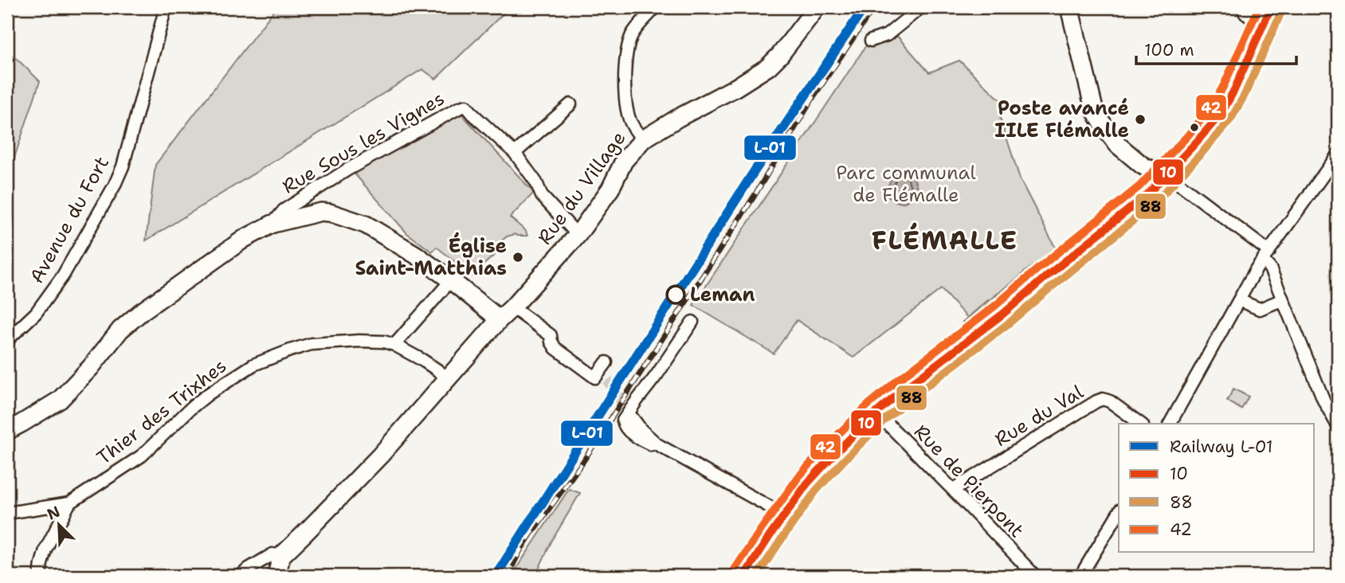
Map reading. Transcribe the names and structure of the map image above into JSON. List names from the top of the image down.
{
  "streets": {
    "street": [
      "Rue Sous les Vignes",
      "Rue du Village",
      "Avenue du Fort",
      "Thier des Trixhes",
      "Rue du Val",
      "Rue de Pierpont"
    ]
  },
  "crossings": [
    ["Rue du Village", "Thier des Trixhes"],
    ["Rue du Val", "Rue de Pierpont"]
  ],
  "districts": ["FLÉMALLE"],
  "parks": ["Parc communal de Flémalle"],
  "places": ["Poste avancé IILE Flémalle", "Église Saint-Matthias", "Leman"],
  "lines": [
    "rail line L-01",
    "transit line 10",
    "transit line 42",
    "transit line 88"
  ],
  "legend": [
    "Railway L-01",
    "10",
    "88",
    "42"
  ],
  "scale_bar": "100 m",
  "north": "top left"
}
